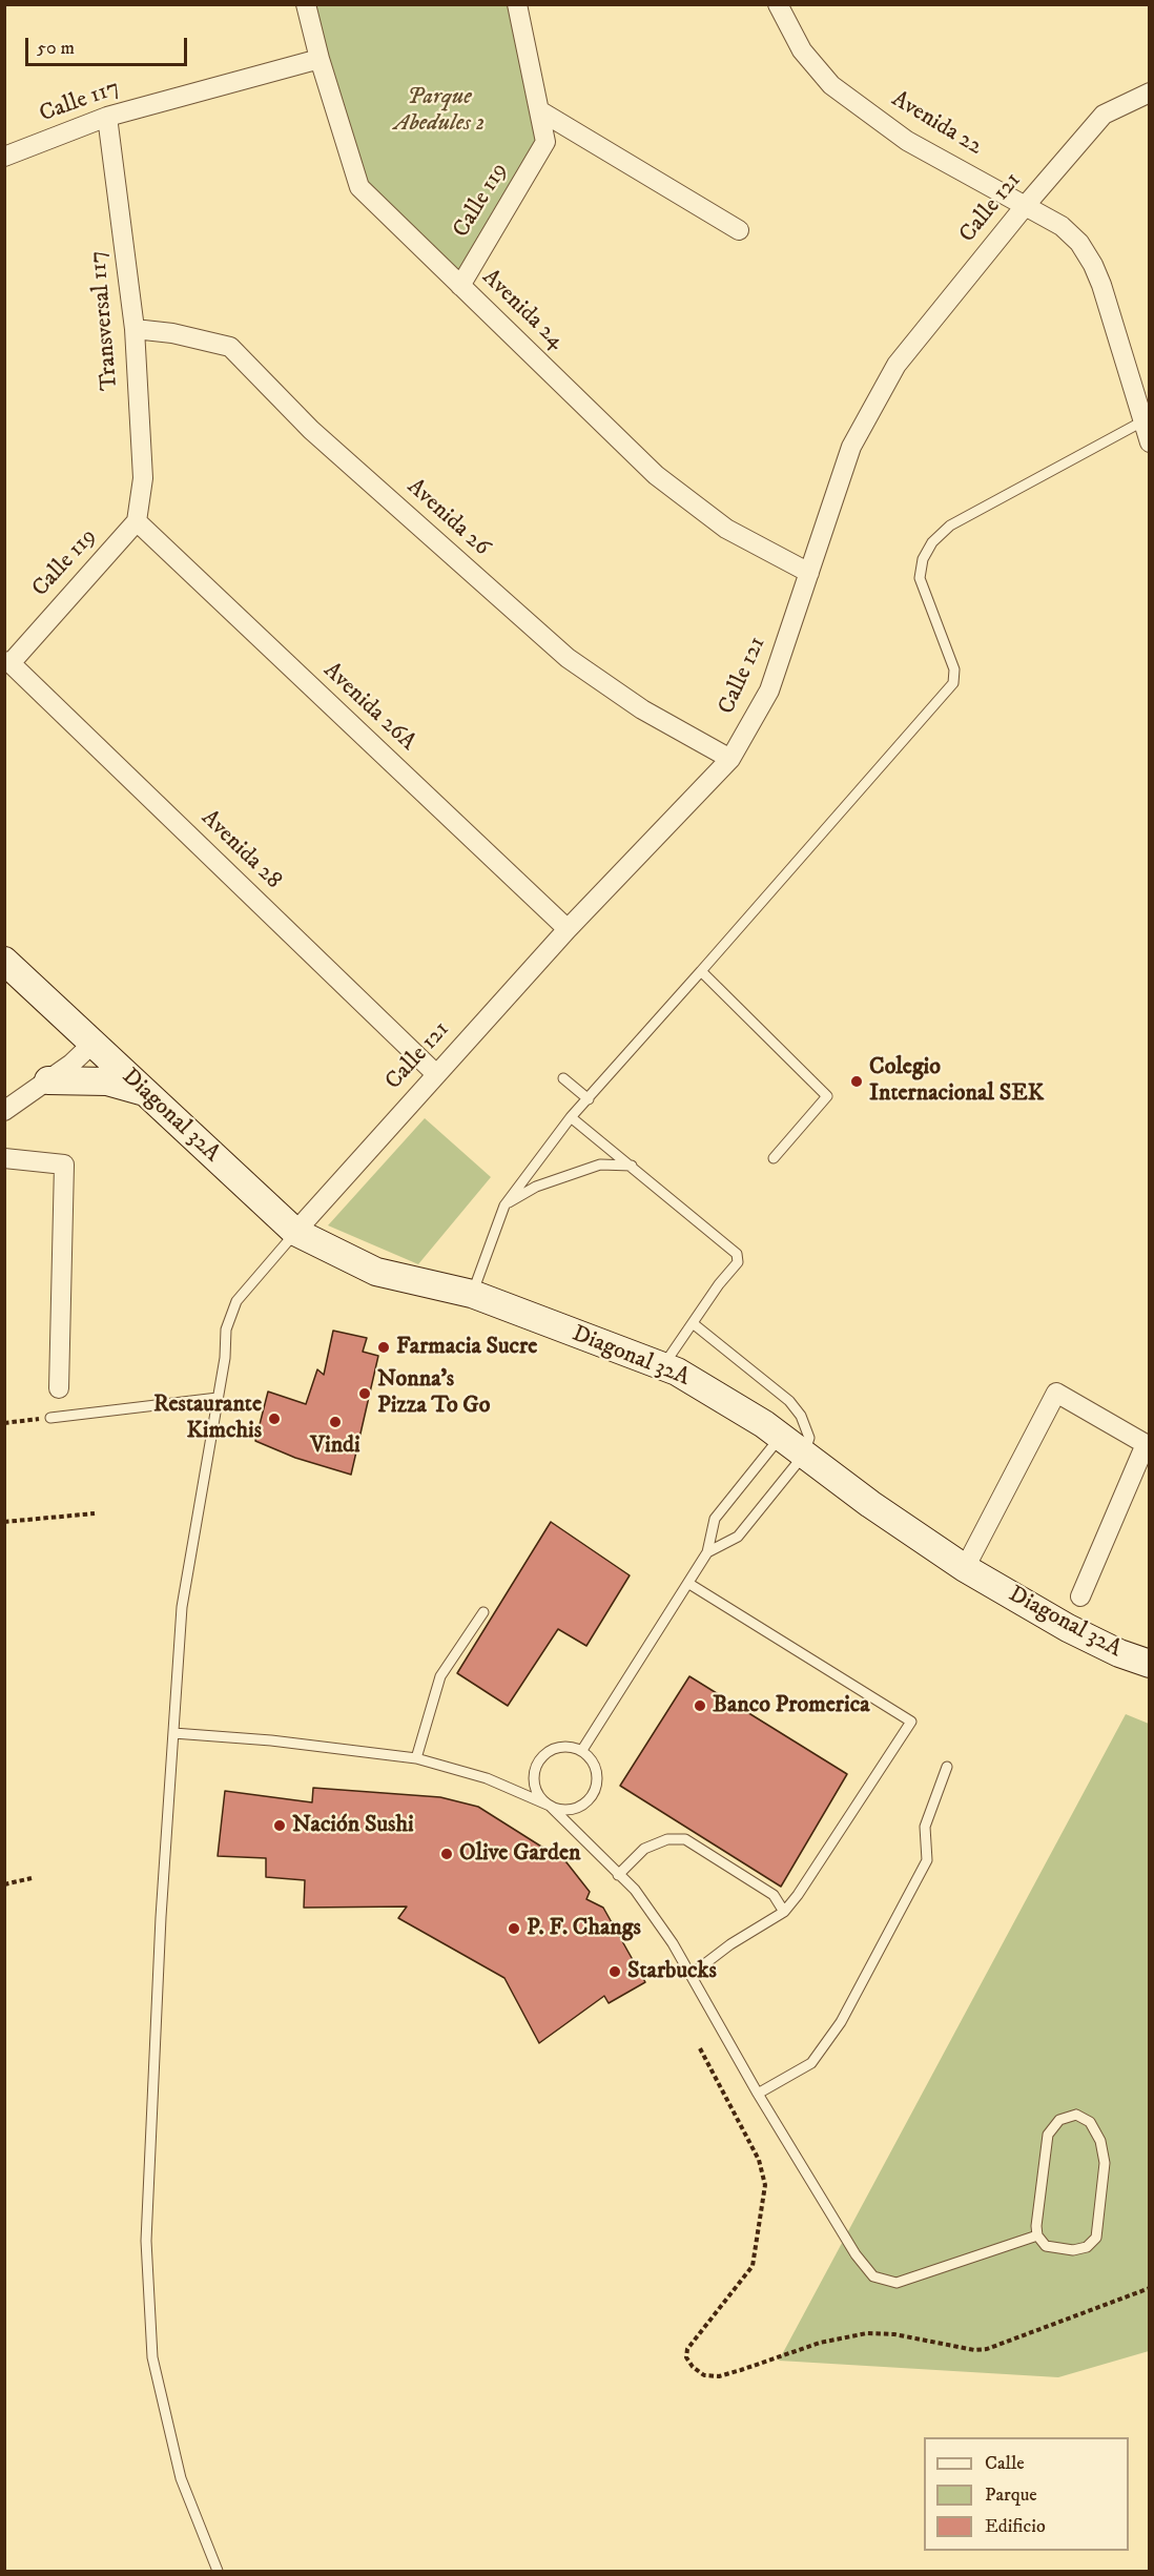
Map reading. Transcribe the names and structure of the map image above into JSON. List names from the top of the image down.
{
  "streets": {
    "street": [
      "Calle 117",
      "Avenida 22",
      "Calle 119",
      "Calle 121",
      "Avenida 24",
      "Transversal 117",
      "Avenida 26",
      "Avenida 26A",
      "Avenida 28",
      "Diagonal 32A"
    ]
  },
  "crossings": [
    ["Calle 117", "Avenida 24"],
    ["Calle 117", "Transversal 117"],
    ["Avenida 22", "Calle 121"],
    ["Calle 119", "Avenida 24"],
    ["Calle 119", "Transversal 117"],
    ["Calle 119", "Avenida 26A"],
    ["Calle 119", "Avenida 28"],
    ["Calle 121", "Avenida 24"],
    ["Calle 121", "Avenida 26"],
    ["Calle 121", "Avenida 26A"],
    ["Calle 121", "Avenida 28"],
    ["Calle 121", "Diagonal 32A"],
    ["Transversal 117", "Avenida 26"],
    ["Transversal 117", "Avenida 26A"]
  ],
  "parks": ["Parque Abedules 2"],
  "places": [
    "Colegio Internacional SEK",
    "Farmacia Sucre",
    "Nonna's Pizza To Go",
    "Restaurante Kimchis",
    "Vindi",
    "Banco Promerica",
    "Nación Sushi",
    "Olive Garden",
    "P. F. Changs",
    "Starbucks"
  ],
  "legend": ["Calle", "Parque", "Edificio"],
  "scale_bar": "50 m"
}
